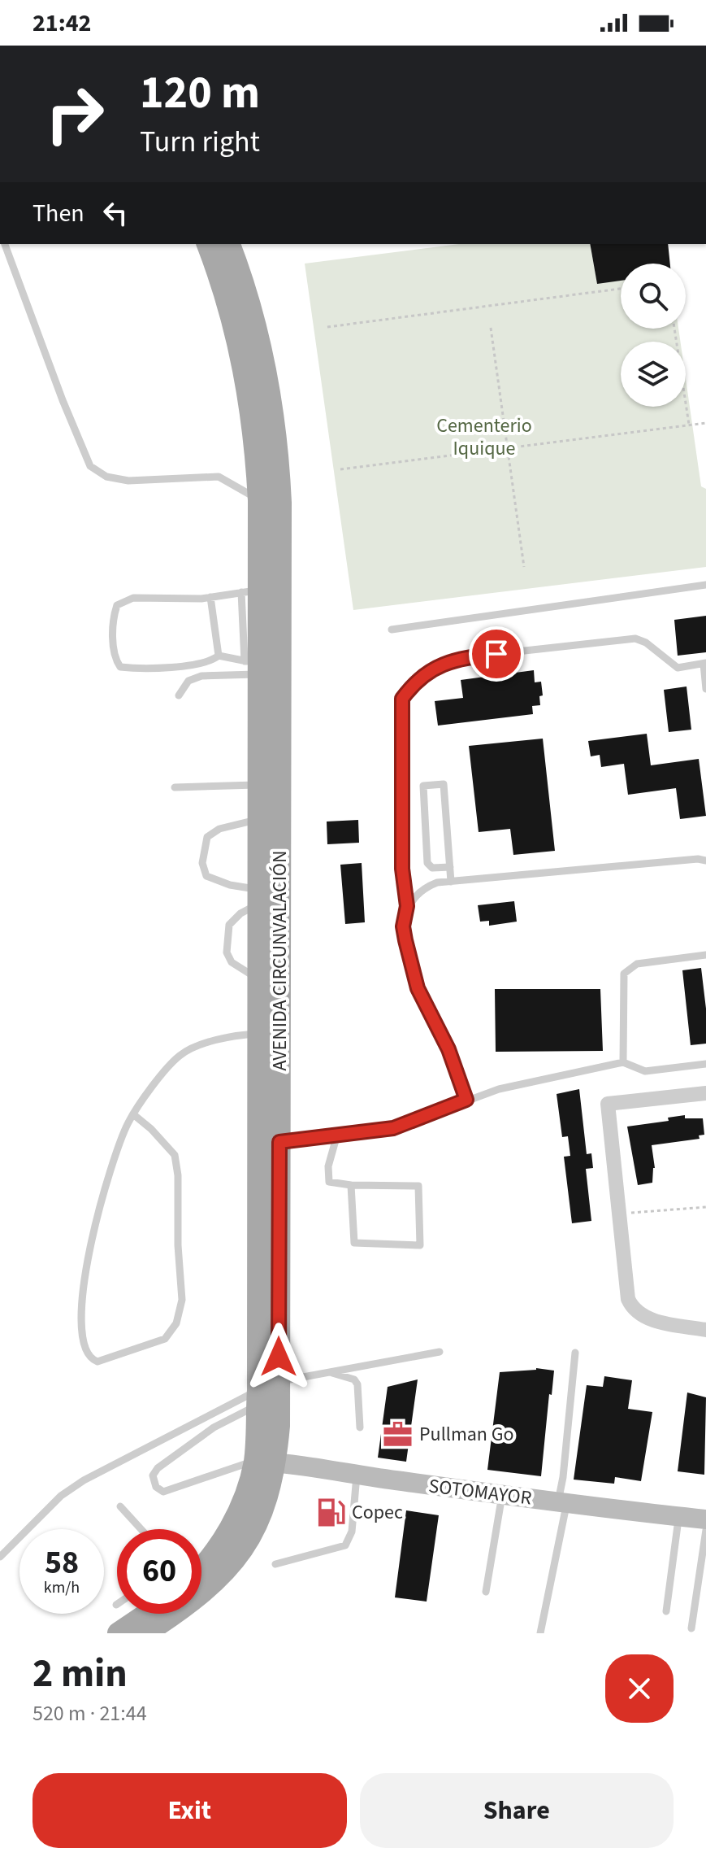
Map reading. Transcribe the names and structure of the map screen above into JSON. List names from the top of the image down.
{
  "streets": {
    "main road": ["AVENIDA CIRCUNVALACIÓN", "SOTOMAYOR"]
  },
  "crossings": [
    ["AVENIDA CIRCUNVALACIÓN", "SOTOMAYOR"]
  ],
  "parks": ["Cementerio Iquique"],
  "places": {
    "office": ["Pullman Go"],
    "fuel station": ["Copec"]
  },
  "page": {
    "status": "21:42",
    "turn": ["120 m", "Turn right"],
    "then": "Then",
    "speed": "58 km/h",
    "limit": "60",
    "heading": ["2 min", "520 m · 21:44"],
    "buttons": ["Exit", "Share"]
  }
}
